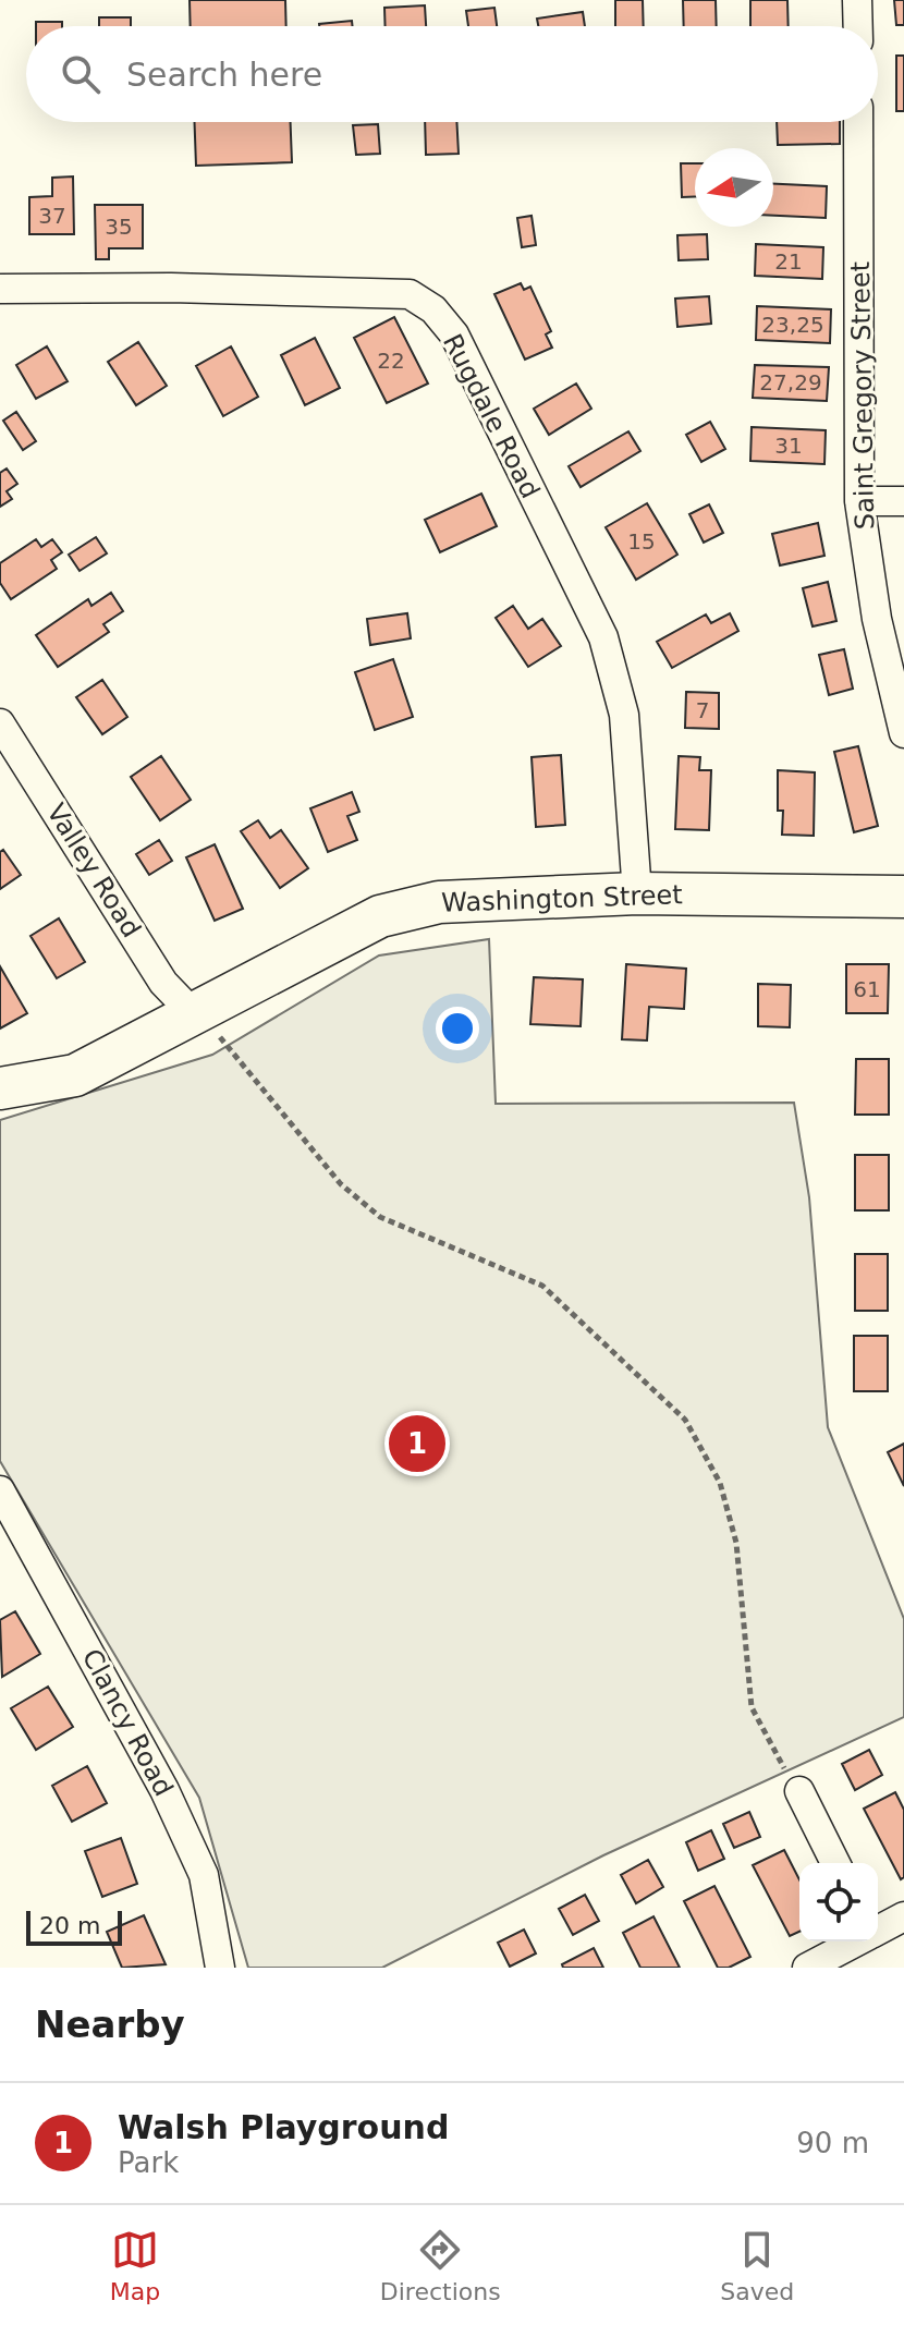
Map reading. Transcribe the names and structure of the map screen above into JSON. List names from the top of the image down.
{
  "streets": {
    "main road": ["Washington Street"],
    "street": [
      "Saint Gregory Street",
      "Rugdale Road",
      "Valley Road",
      "Clancy Road"
    ]
  },
  "crossings": [
    ["Rugdale Road", "Washington Street"],
    ["Valley Road", "Washington Street"]
  ],
  "house_numbers": [
    "37",
    "35",
    "21",
    "23,25",
    "22",
    "27,29",
    "31",
    "15",
    "7",
    "61"
  ],
  "scale_bar": "20 m",
  "north": "left",
  "page": {
    "search": "Search here",
    "pins": "1",
    "scale": "20 m",
    "heading": "Nearby",
    "list": [
      {
        "mark": "1",
        "name": "Walsh Playground",
        "note": "Park",
        "value": "90 m"
      }
    ],
    "nav": ["Map", "Directions", "Saved"]
  }
}
